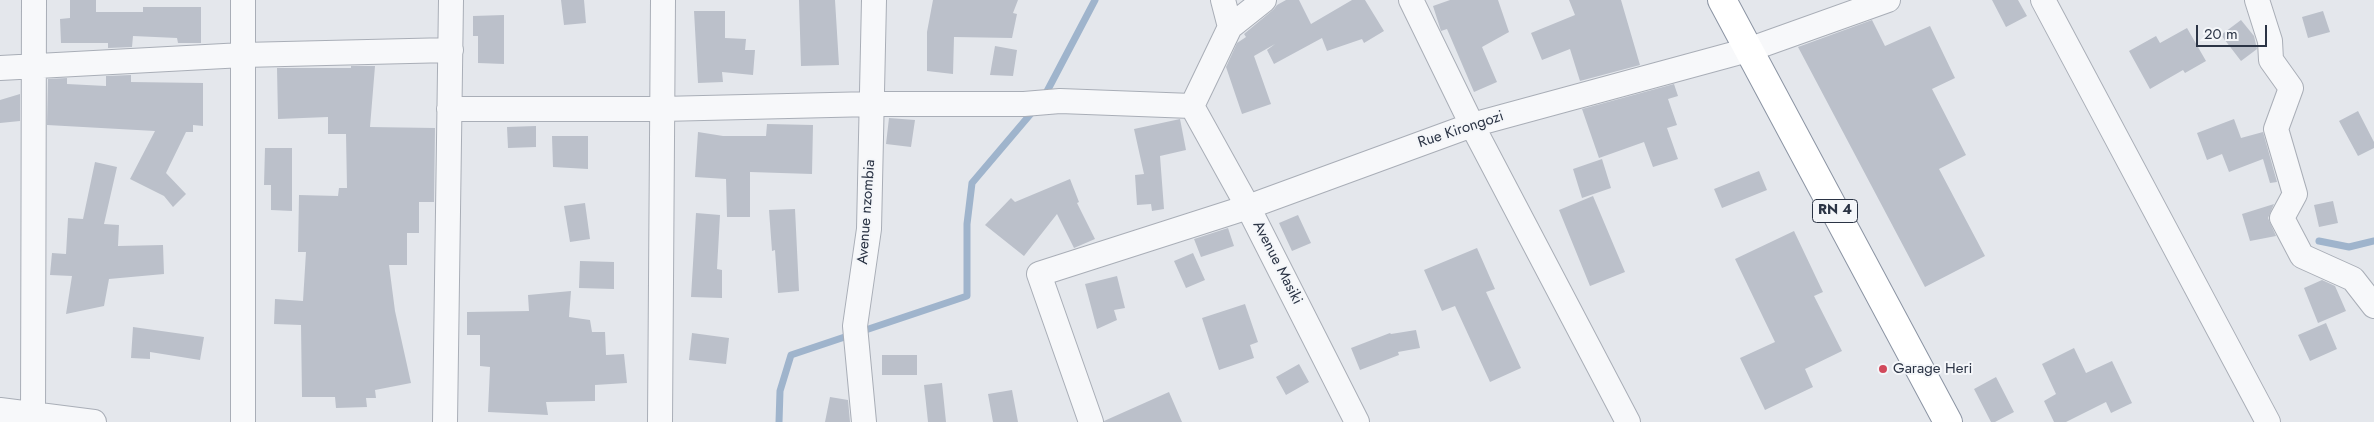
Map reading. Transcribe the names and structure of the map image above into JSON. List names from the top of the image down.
{
  "streets": {
    "highway": ["RN 4"],
    "street": ["Rue Kirongozi", "Avenue nzombia", "Avenue Masiki"]
  },
  "crossings": [
    ["Rue Kirongozi", "RN 4"],
    ["Rue Kirongozi", "Avenue Masiki"]
  ],
  "places": ["Garage Heri"],
  "scale_bar": "20 m"
}
